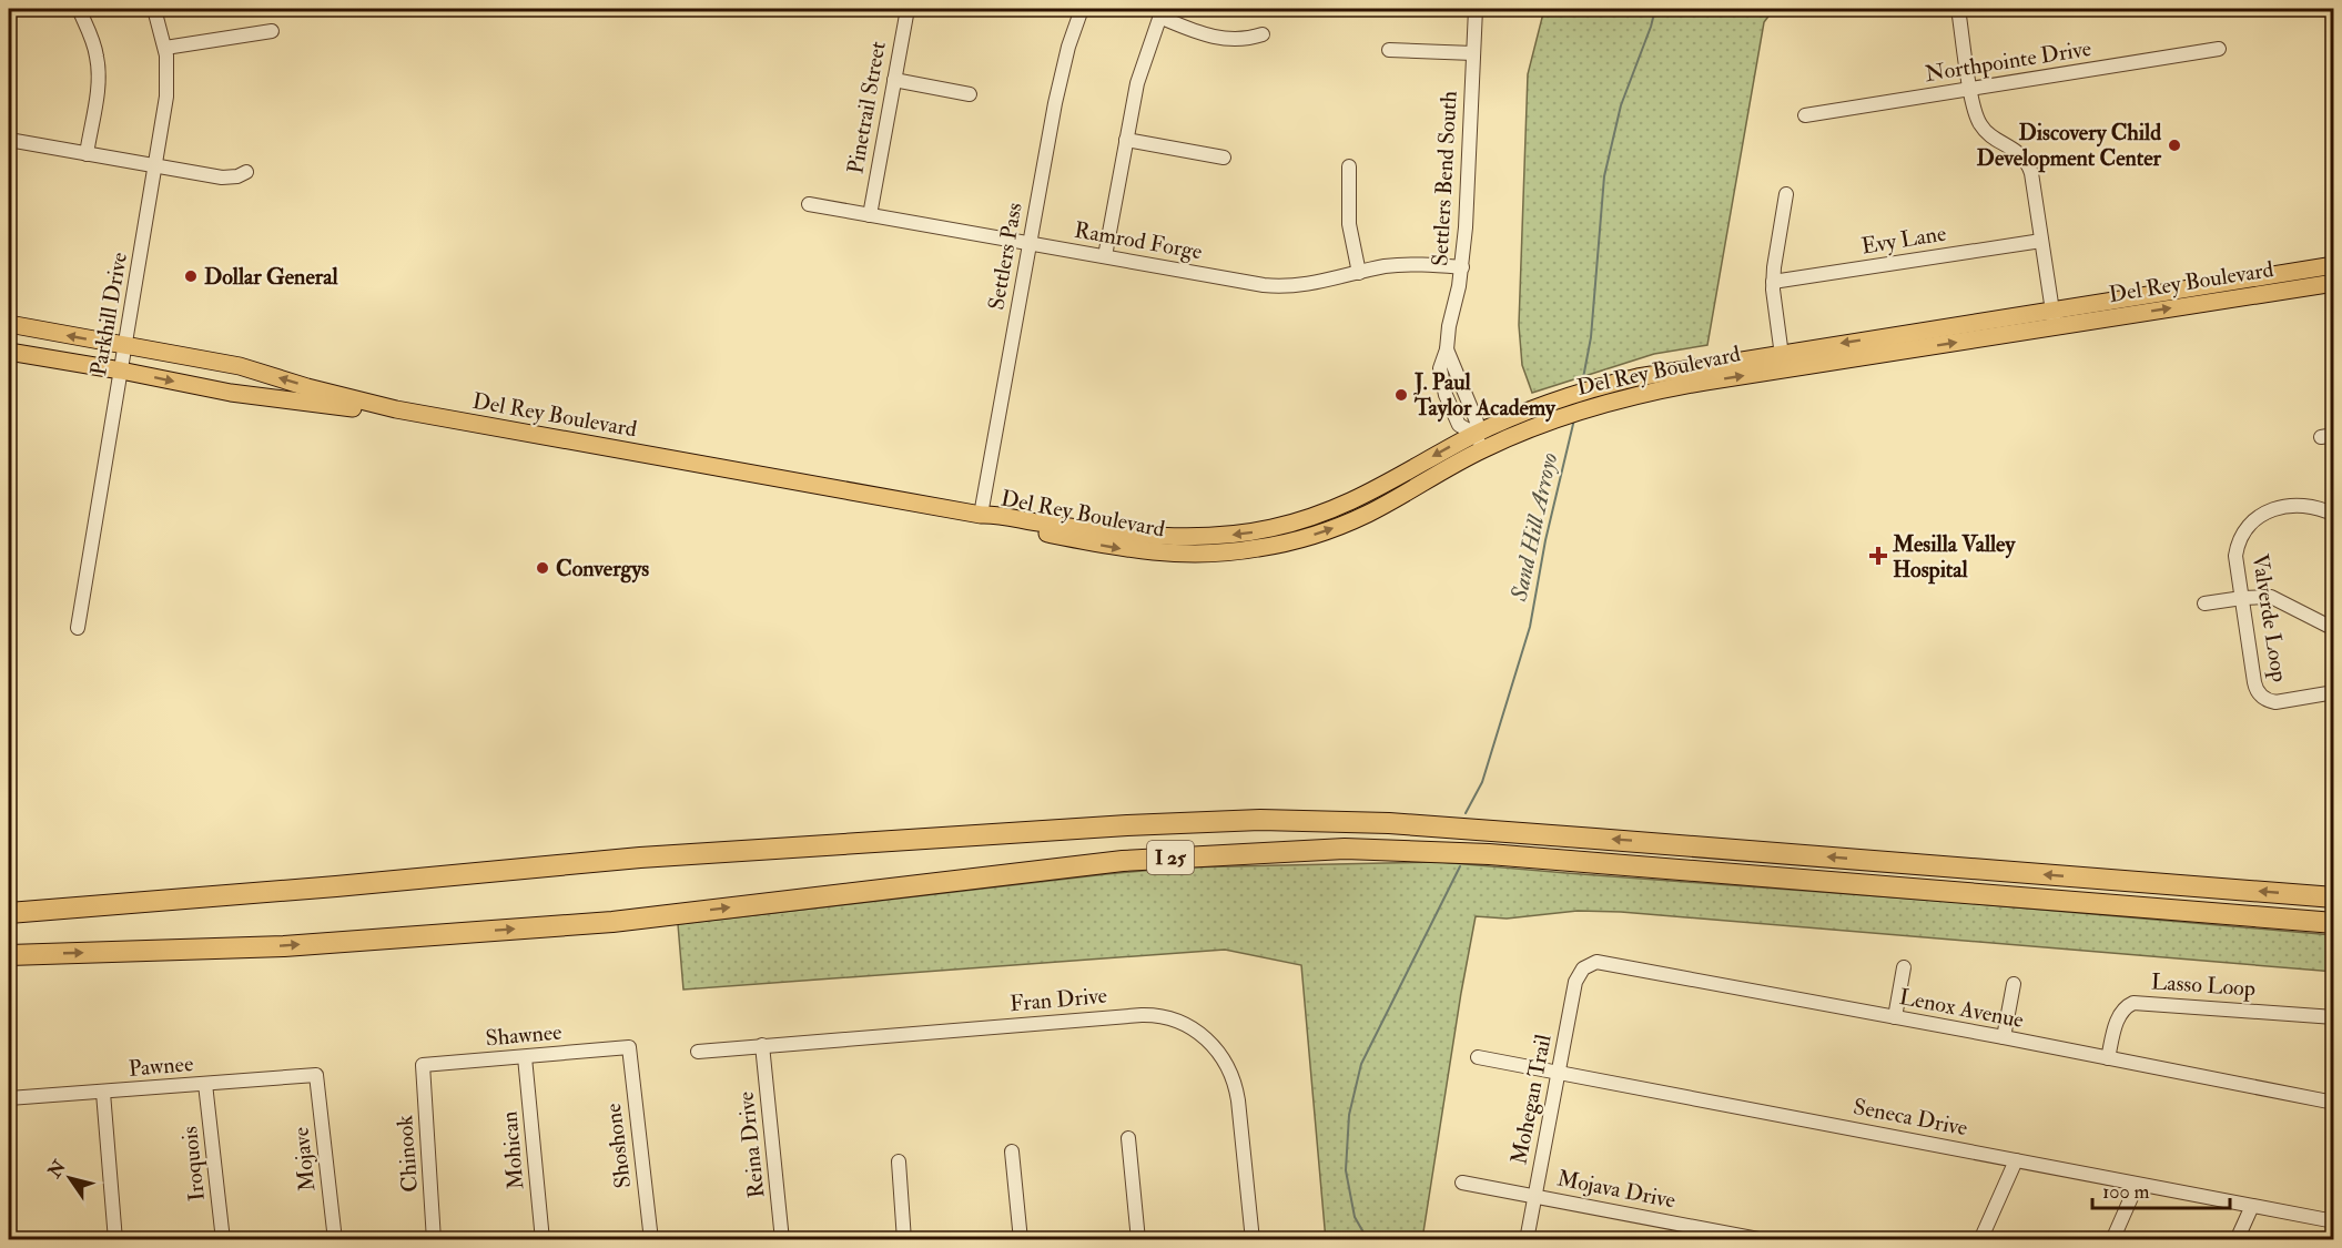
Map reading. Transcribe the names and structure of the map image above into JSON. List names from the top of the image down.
{
  "streets": {
    "highway": ["I 25"],
    "main road": ["Del Rey Boulevard"],
    "street": [
      "Northpointe Drive",
      "Pinetrail Street",
      "Settlers Bend South",
      "Evy Lane",
      "Ramrod Forge",
      "Settlers Pass",
      "Parkhill Drive",
      "Valverde Loop",
      "Lasso Loop",
      "Fran Drive",
      "Lenox Avenue",
      "Shawnee",
      "Pawnee",
      "Mohegan Trail",
      "Seneca Drive",
      "Reina Drive",
      "Shoshone",
      "Mohican",
      "Chinook",
      "Mojave",
      "Iroquois",
      "Mojava Drive"
    ]
  },
  "crossings": [
    ["Pinetrail Street", "Ramrod Forge"],
    ["Settlers Bend South", "Ramrod Forge"],
    ["Settlers Bend South", "Del Rey Boulevard"],
    ["Ramrod Forge", "Settlers Pass"],
    ["Settlers Pass", "Del Rey Boulevard"],
    ["Del Rey Boulevard", "Parkhill Drive"],
    ["Lasso Loop", "Lenox Avenue"],
    ["Fran Drive", "Reina Drive"],
    ["Lenox Avenue", "Mohegan Trail"],
    ["Shawnee", "Shoshone"],
    ["Shawnee", "Mohican"],
    ["Shawnee", "Chinook"],
    ["Pawnee", "Mojave"],
    ["Pawnee", "Iroquois"],
    ["Mohegan Trail", "Seneca Drive"],
    ["Mohegan Trail", "Mojava Drive"]
  ],
  "water": ["Sand Hill Arroyo"],
  "places": {
    "other": [
      "Discovery Child Development Center",
      "Dollar General",
      "J. Paul Taylor Academy",
      "Convergys"
    ],
    "health": ["Mesilla Valley Hospital"]
  },
  "scale_bar": "100 m",
  "north": "top left"
}
